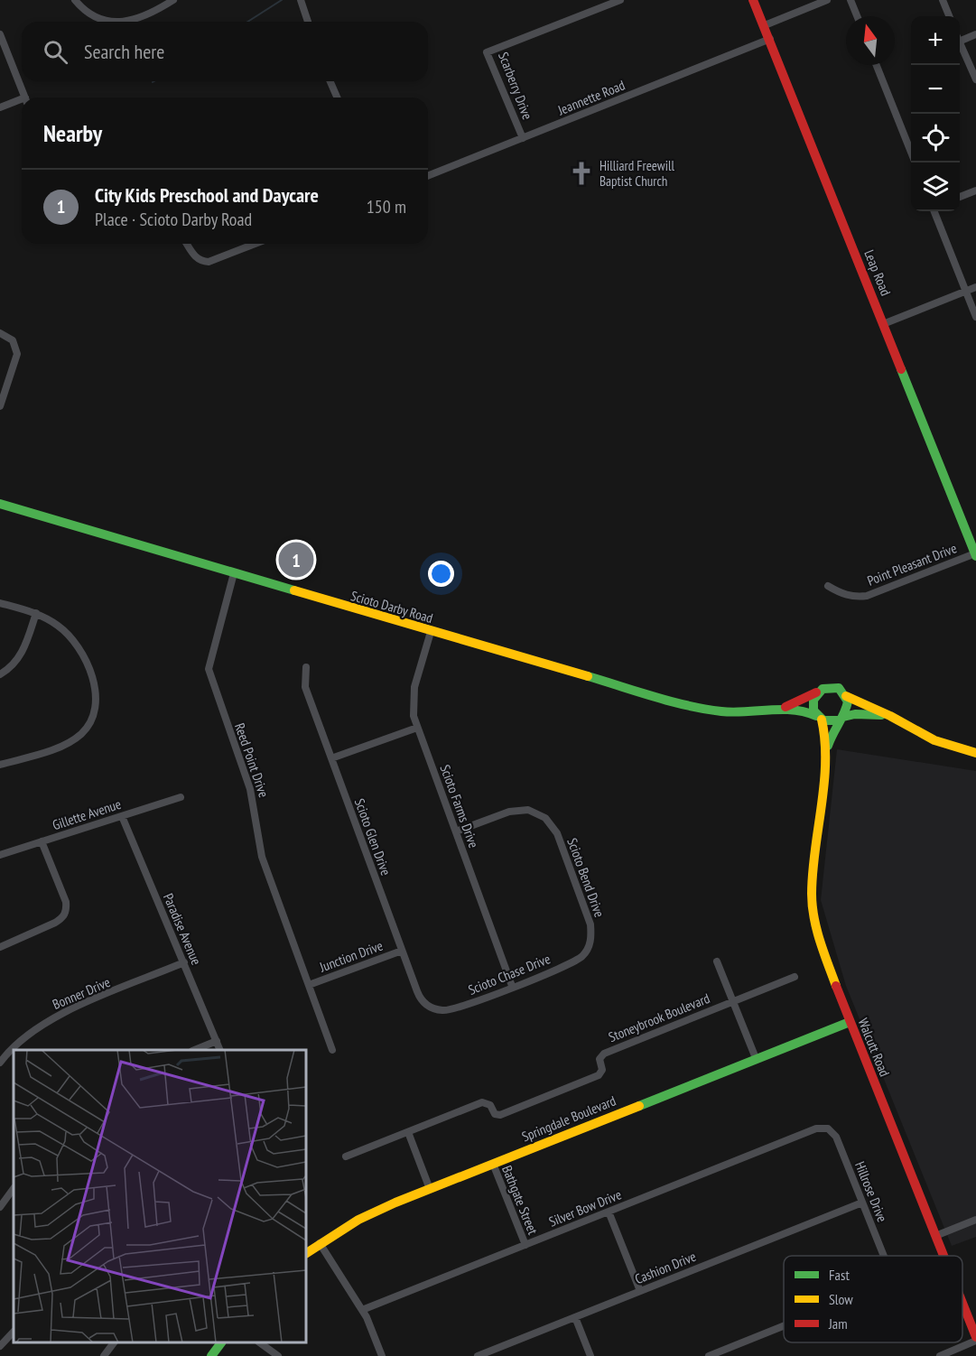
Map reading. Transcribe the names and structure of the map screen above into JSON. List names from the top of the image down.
{
  "streets": {
    "street": [
      "Scarberry Drive",
      "Jeannette Road",
      "Leap Road",
      "Point Pleasant Drive",
      "Scioto Darby Road",
      "Reed Point Drive",
      "Scioto Farms Drive",
      "Gillette Avenue",
      "Scioto Glen Drive",
      "Scioto Bend Drive",
      "Paradise Avenue",
      "Junction Drive",
      "Scioto Chase Drive",
      "Bonner Drive",
      "Stoneybrook Boulevard",
      "Walcutt Road",
      "Springdale Boulevard",
      "Hillrose Drive",
      "Bathgate Street",
      "Silver Bow Drive",
      "Cashion Drive"
    ]
  },
  "crossings": [
    ["Scarberry Drive", "Jeannette Road"],
    ["Jeannette Road", "Leap Road"],
    ["Leap Road", "Point Pleasant Drive"],
    ["Scioto Darby Road", "Reed Point Drive"],
    ["Scioto Darby Road", "Scioto Farms Drive"],
    ["Scioto Darby Road", "Walcutt Road"],
    ["Reed Point Drive", "Junction Drive"],
    ["Scioto Farms Drive", "Scioto Bend Drive"],
    ["Scioto Farms Drive", "Scioto Chase Drive"],
    ["Gillette Avenue", "Paradise Avenue"],
    ["Scioto Glen Drive", "Junction Drive"],
    ["Scioto Glen Drive", "Scioto Chase Drive"],
    ["Scioto Bend Drive", "Scioto Chase Drive"],
    ["Paradise Avenue", "Bonner Drive"],
    ["Walcutt Road", "Springdale Boulevard"],
    ["Springdale Boulevard", "Bathgate Street"],
    ["Hillrose Drive", "Silver Bow Drive"],
    ["Hillrose Drive", "Cashion Drive"],
    ["Bathgate Street", "Silver Bow Drive"]
  ],
  "places": {
    "church": ["Hilliard Freewill Baptist Church"]
  },
  "legend": ["Fast", "Slow", "Jam"],
  "north": "top",
  "page": {
    "map_buttons": ["+", "−"],
    "search": "Search here",
    "heading": "Nearby",
    "list": [
      {
        "mark": "1",
        "name": "City Kids Preschool and Daycare",
        "note": "Place · Scioto Darby Road",
        "value": "150 m"
      }
    ],
    "pins": "1"
  }
}
